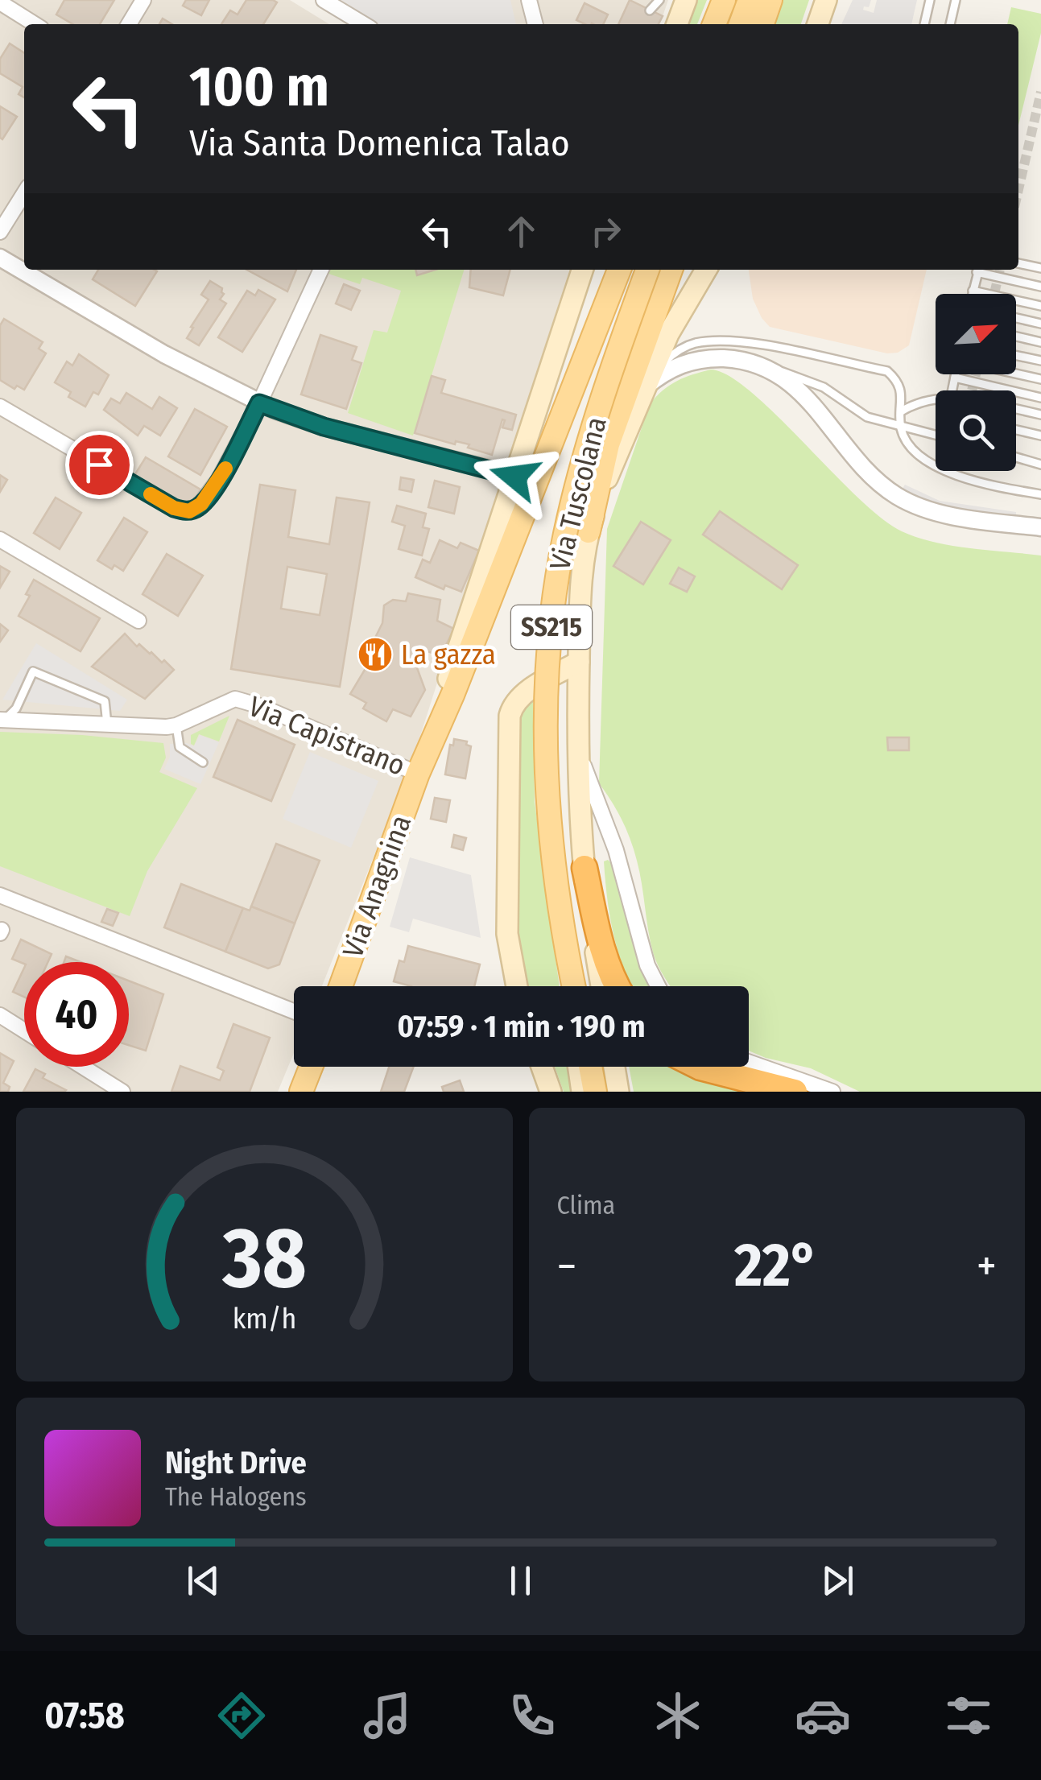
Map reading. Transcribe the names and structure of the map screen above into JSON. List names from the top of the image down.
{
  "streets": {
    "main road": ["Via Tuscolana", "SS215", "Via Anagnina"],
    "street": ["Via Capistrano"]
  },
  "crossings": [
    ["Via Tuscolana", "Via Capistrano"],
    ["Via Tuscolana", "Via Anagnina"],
    ["Via Capistrano", "Via Anagnina"]
  ],
  "places": {
    "restaurant": ["La gazza"]
  },
  "north": "top right",
  "page": {
    "turn": ["100 m", "Via Santa Domenica Talao"],
    "limit": "40",
    "trip": "07:59 · 1 min · 190 m",
    "tile": "Clima",
    "heat": ["−", "22°", "+"],
    "song": ["Night Drive", "The Halogens"],
    "tabs": "07:58",
    "gauge": ["38", "km/h"]
  }
}
